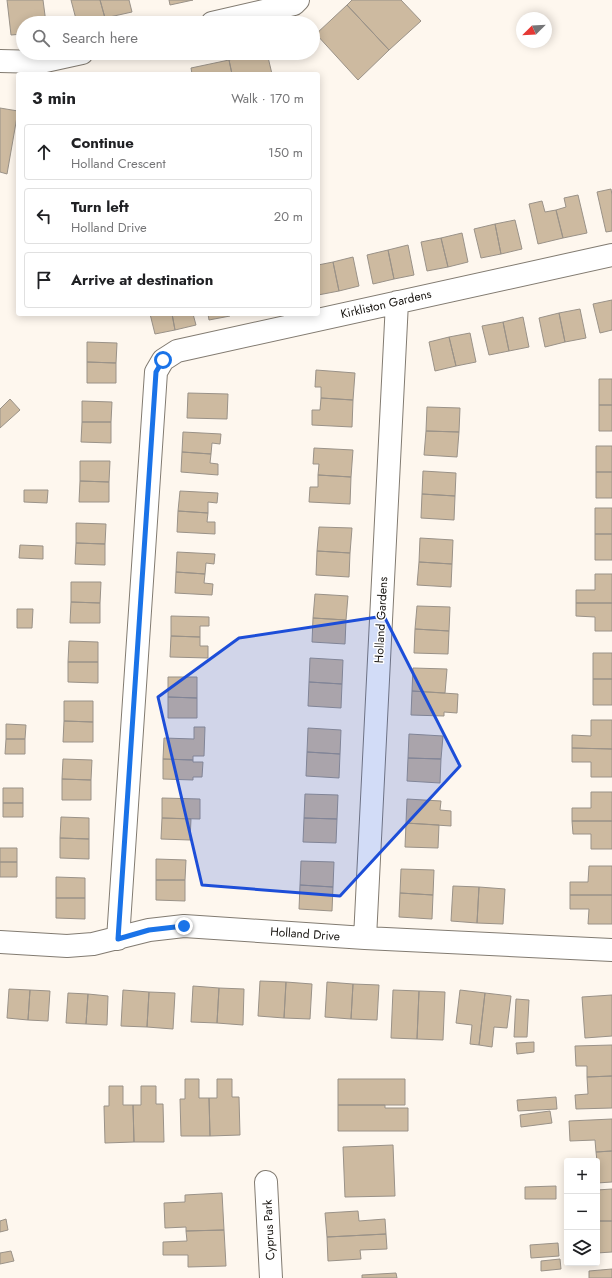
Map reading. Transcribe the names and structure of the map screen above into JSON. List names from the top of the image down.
{
  "streets": {
    "street": [
      "Kirkliston Gardens",
      "Holland Gardens",
      "Holland Drive",
      "Cyprus Park"
    ]
  },
  "crossings": [
    ["Kirkliston Gardens", "Holland Gardens"],
    ["Kirkliston Gardens", "Holland Drive"],
    ["Holland Gardens", "Holland Drive"]
  ],
  "north": "bottom left",
  "page": {
    "search": "Search here",
    "heading": ["3 min", "Walk · 170 m"],
    "list": [
      ["Continue", "Holland Crescent", "150 m"],
      ["Turn left", "Holland Drive", "20 m"],
      "Arrive at destination"
    ],
    "map_buttons": ["+", "−"]
  }
}
